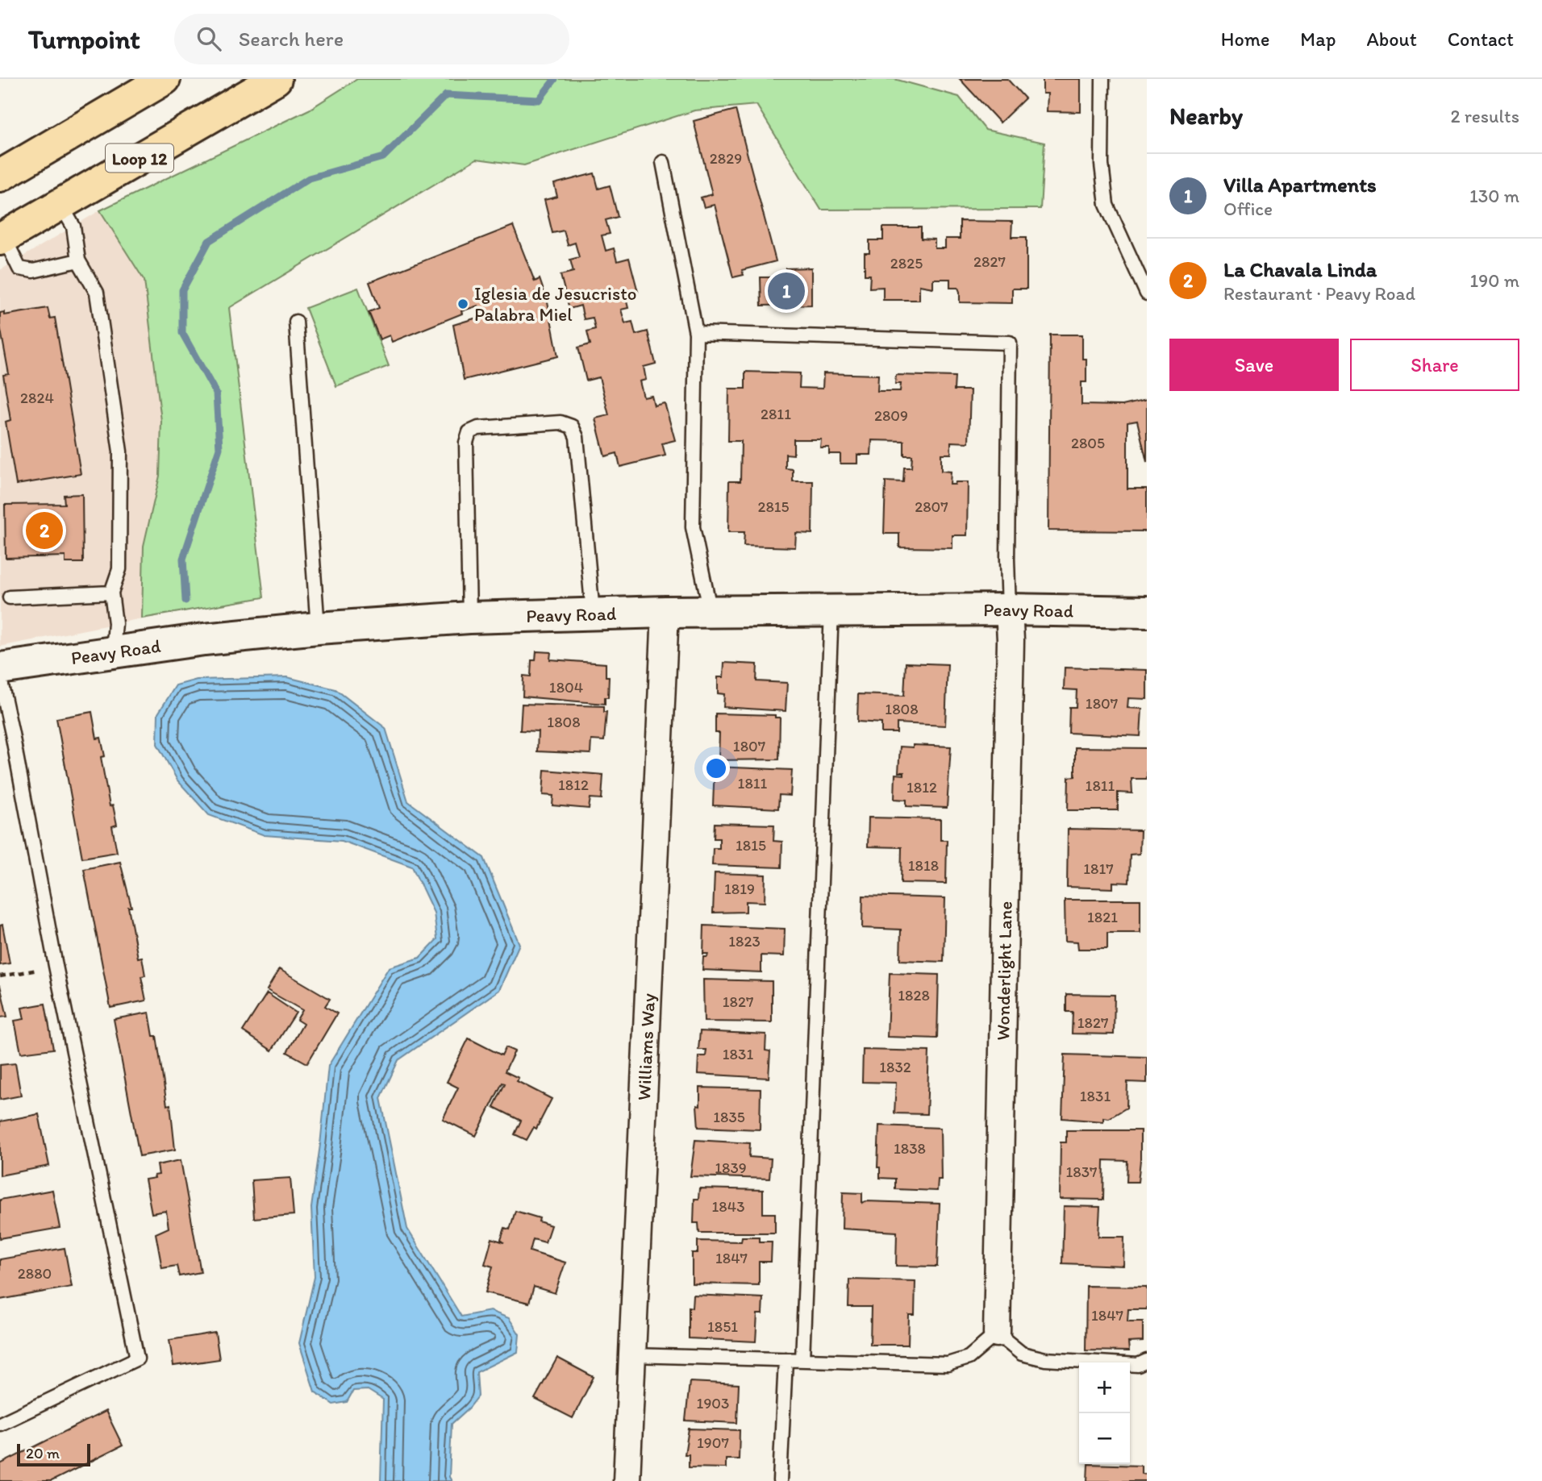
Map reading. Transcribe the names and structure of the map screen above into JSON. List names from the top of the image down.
{
  "streets": {
    "main road": ["Loop 12"],
    "street": ["Peavy Road", "Wonderlight Lane", "Williams Way"]
  },
  "crossings": [
    ["Peavy Road", "Wonderlight Lane"],
    ["Peavy Road", "Williams Way"]
  ],
  "places": ["Iglesia de Jesucristo Palabra Miel"],
  "house_numbers": [
    "2829",
    "2827",
    "2825",
    "2824",
    "2811",
    "2809",
    "2805",
    "2815",
    "2807",
    "1804",
    "1807",
    "1808",
    "1808",
    "1807",
    "1811",
    "1812",
    "1811",
    "1812",
    "1815",
    "1818",
    "1817",
    "1819",
    "1821",
    "1823",
    "1828",
    "1827",
    "1827",
    "1831",
    "1832",
    "1831",
    "1835",
    "1838",
    "1839",
    "1837",
    "1843",
    "1847",
    "2880",
    "1847",
    "1851",
    "1903",
    "1907"
  ],
  "scale_bar": "20 m",
  "page": {
    "header": "Turnpoint",
    "search": "Search here",
    "nav": [
      "Home",
      "Map",
      "About",
      "Contact"
    ],
    "heading": ["Nearby", "2 results"],
    "list": [
      {
        "mark": "1",
        "name": "Villa Apartments",
        "note": "Office",
        "value": "130 m"
      },
      {
        "mark": "2",
        "name": "La Chavala Linda",
        "note": "Restaurant · Peavy Road",
        "value": "190 m"
      }
    ],
    "pins": ["1", "2"],
    "buttons": ["Save", "Share"],
    "map_buttons": ["+", "−"],
    "scale": "20 m"
  }
}
